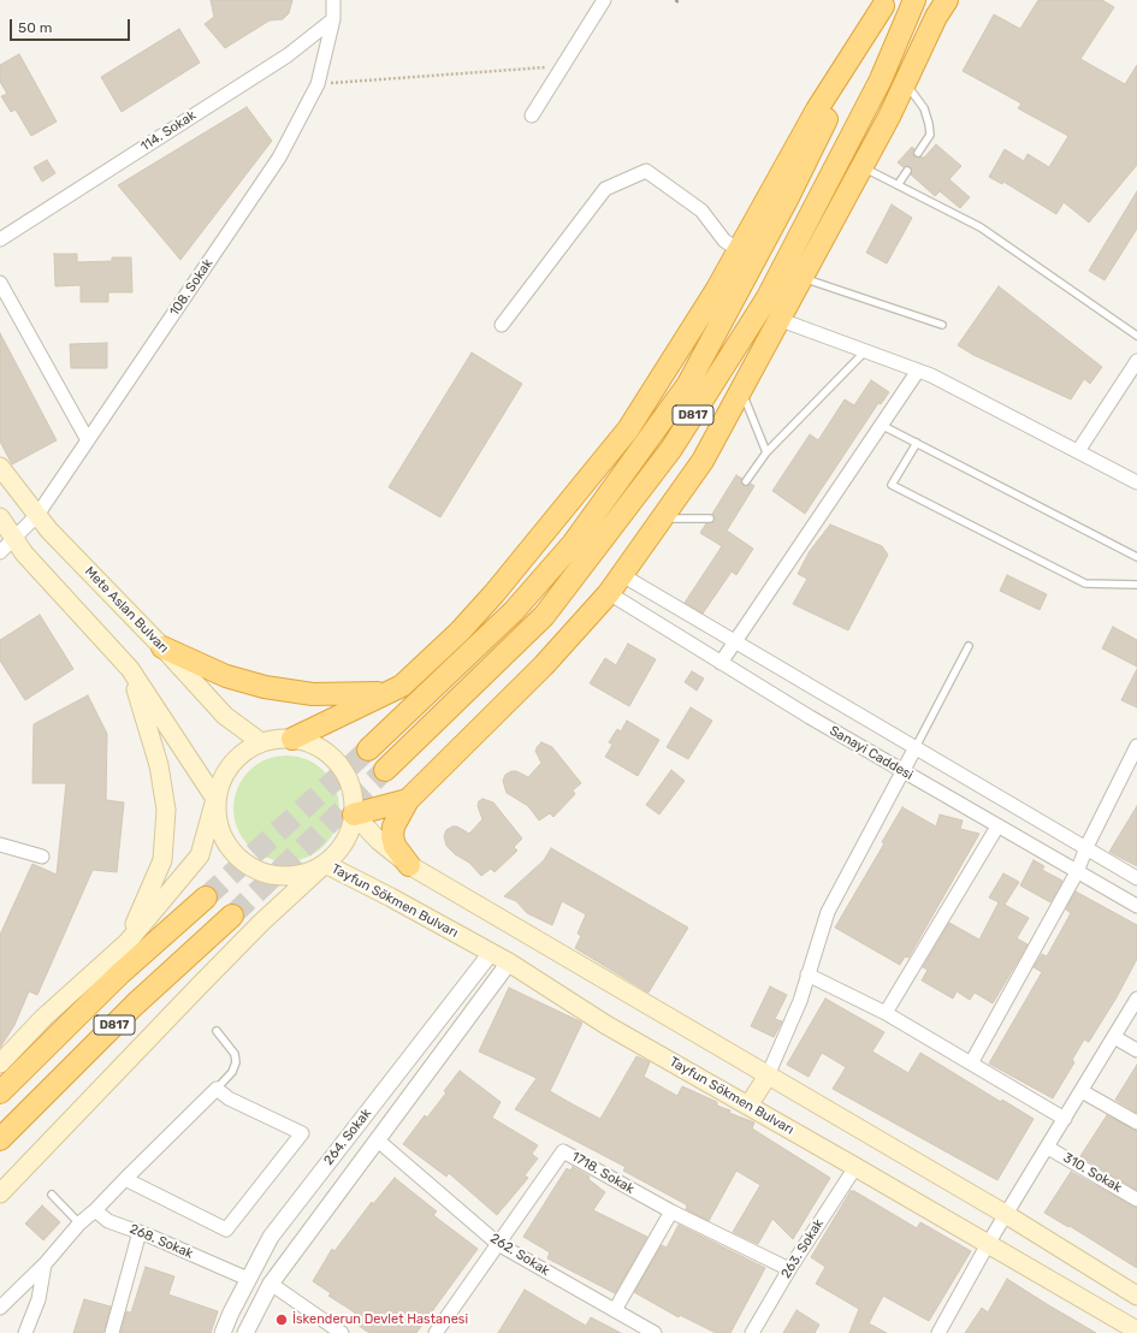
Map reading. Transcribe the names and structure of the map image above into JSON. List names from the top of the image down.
{
  "streets": {
    "highway": ["D817"],
    "main road": ["Mete Aslan Bulvarı", "Tayfun Sökmen Bulvarı"],
    "street": [
      "114. Sokak",
      "108. Sokak",
      "Sanayi Caddesi",
      "264. Sokak",
      "1718. Sokak",
      "310. Sokak",
      "268. Sokak",
      "263. Sokak",
      "262. Sokak"
    ]
  },
  "crossings": [
    ["114. Sokak", "108. Sokak"],
    ["108. Sokak", "Mete Aslan Bulvarı"],
    ["Mete Aslan Bulvarı", "Tayfun Sökmen Bulvarı"],
    ["Tayfun Sökmen Bulvarı", "264. Sokak"],
    ["Tayfun Sökmen Bulvarı", "263. Sokak"],
    ["264. Sokak", "268. Sokak"],
    ["264. Sokak", "262. Sokak"],
    ["1718. Sokak", "263. Sokak"],
    ["1718. Sokak", "262. Sokak"]
  ],
  "places": ["İskenderun Devlet Hastanesi"],
  "scale_bar": "50 m"
}
